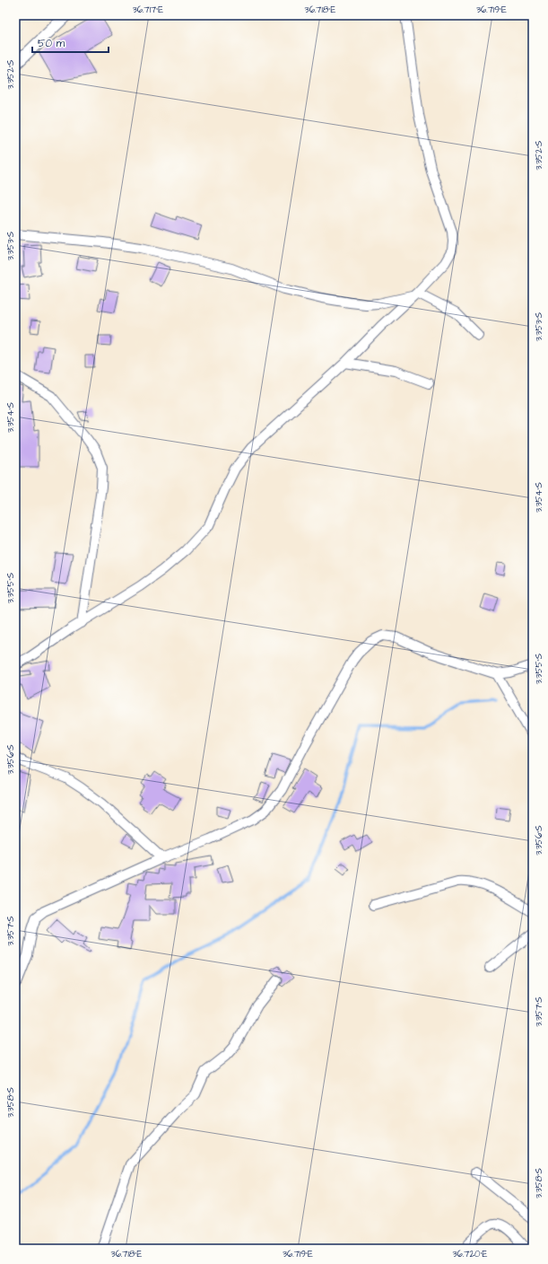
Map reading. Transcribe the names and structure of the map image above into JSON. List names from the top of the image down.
{
  "scale_bar": "50 m",
  "coordinates": [
    "36.717°E",
    "36.718°E",
    "36.719°E",
    "3.352°S",
    "3.353°S",
    "3.354°S",
    "3.355°S",
    "3.356°S",
    "3.357°S",
    "3.358°S",
    "36.720°E"
  ]
}
